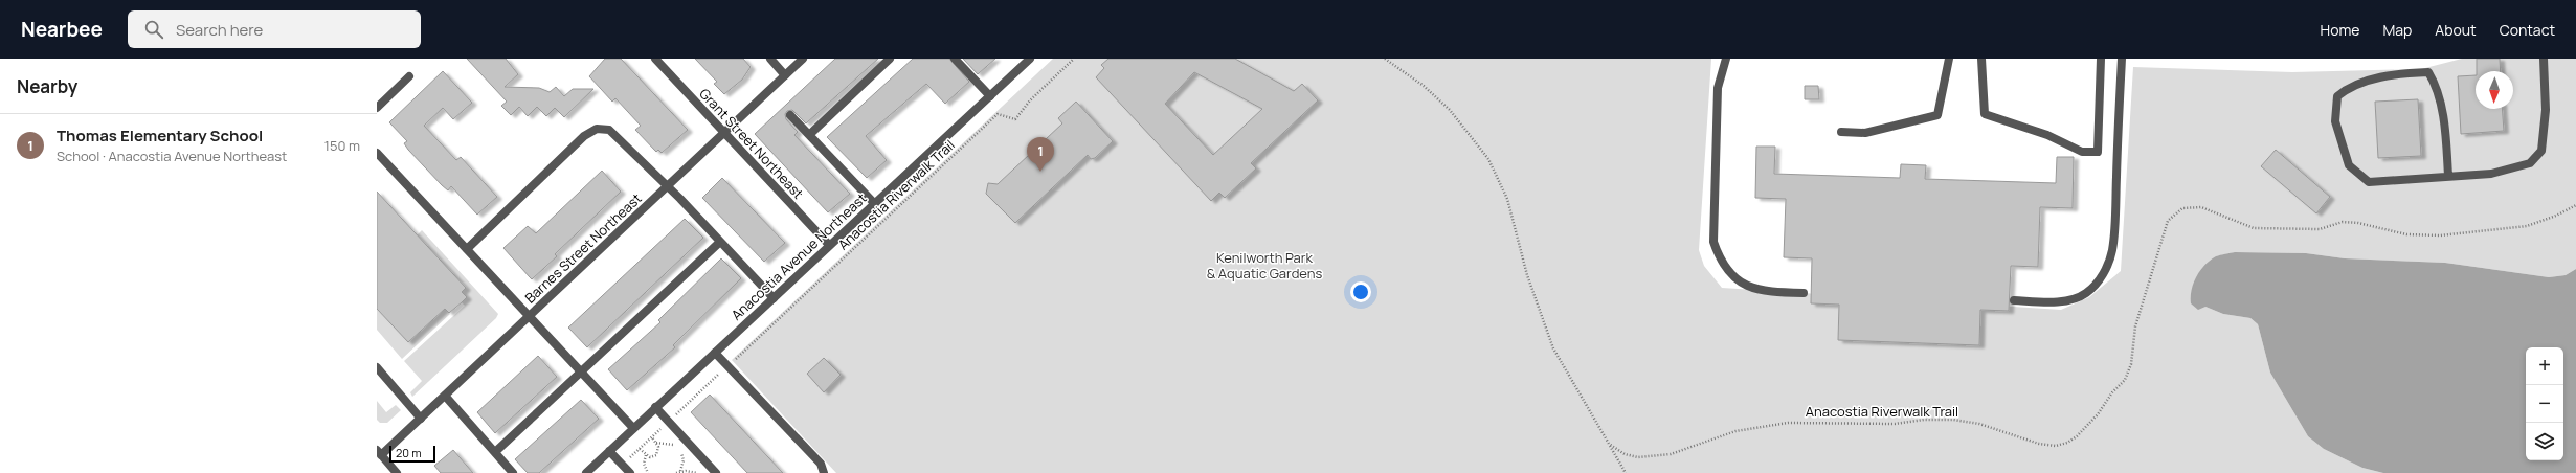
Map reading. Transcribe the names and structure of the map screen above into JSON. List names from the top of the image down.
{
  "streets": {
    "street": ["Grant Street Northeast", "Barnes Street Northeast", "Anacostia Avenue Northeast"],
    "path": ["Anacostia Riverwalk Trail"]
  },
  "crossings": [
    ["Grant Street Northeast", "Barnes Street Northeast"],
    ["Grant Street Northeast", "Anacostia Avenue Northeast"]
  ],
  "parks": ["Kenilworth Park & Aquatic Gardens"],
  "scale_bar": "20 m",
  "north": "bottom",
  "page": {
    "header": "Nearbee",
    "search": "Search here",
    "nav": [
      "Home",
      "Map",
      "About",
      "Contact"
    ],
    "heading": "Nearby",
    "list": [
      {
        "mark": "1",
        "name": "Thomas Elementary School",
        "note": "School · Anacostia Avenue Northeast",
        "value": "150 m"
      }
    ],
    "pins": "1",
    "map_buttons": ["+", "−"],
    "scale": "20 m"
  }
}
